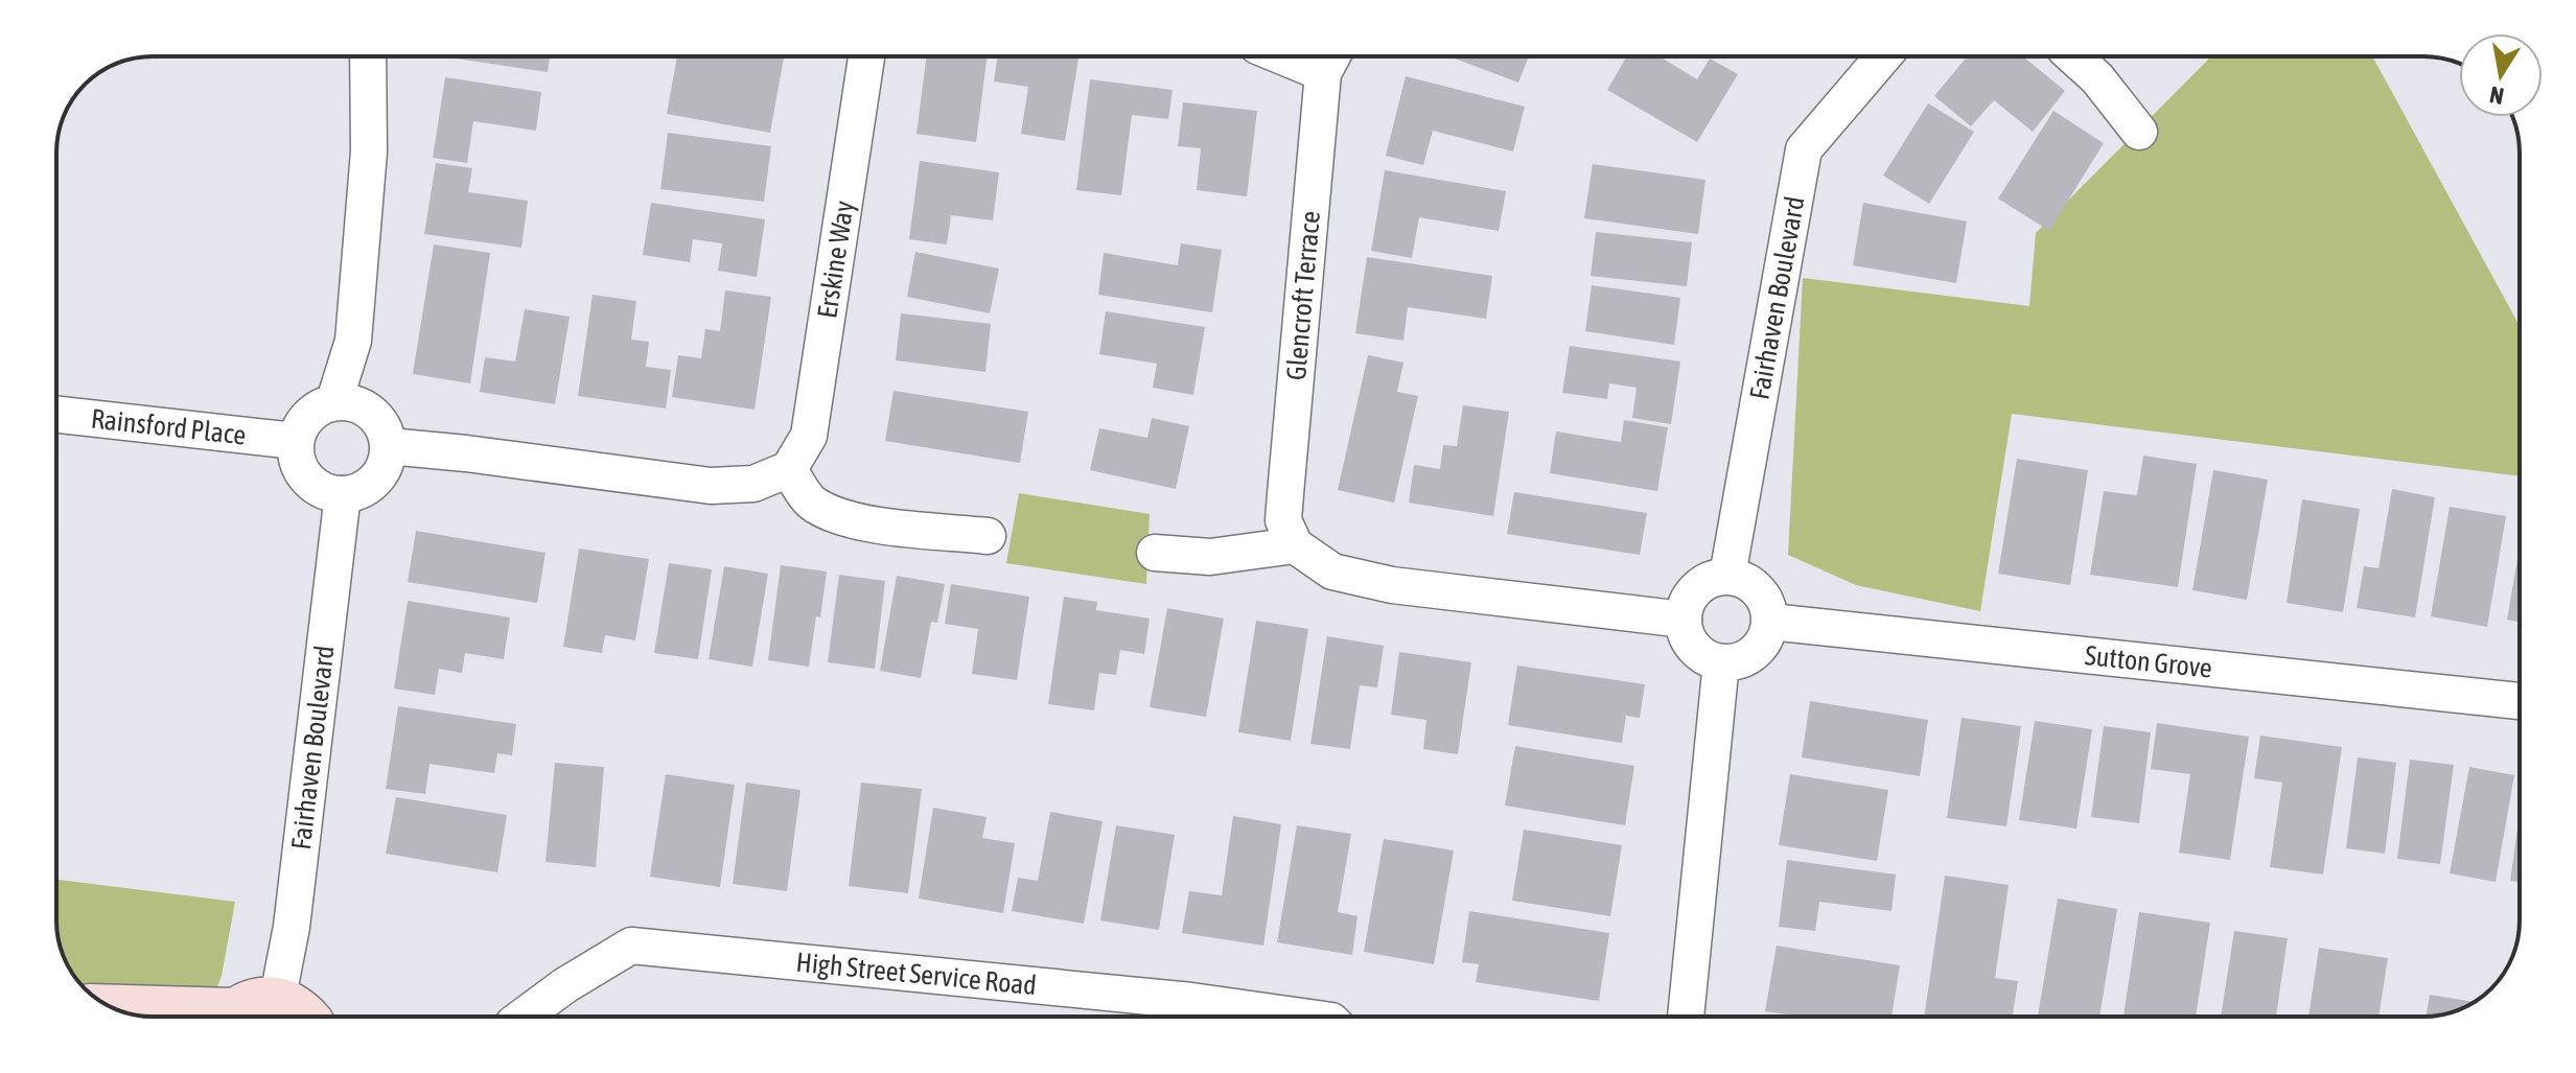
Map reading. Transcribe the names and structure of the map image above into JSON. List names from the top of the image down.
{
  "streets": {
    "street": [
      "Erskine Way",
      "Glencroft Terrace",
      "Fairhaven Boulevard",
      "Rainsford Place",
      "Sutton Grove",
      "High Street Service Road"
    ]
  },
  "crossings": [
    ["Fairhaven Boulevard", "Rainsford Place"],
    ["Fairhaven Boulevard", "Sutton Grove"]
  ],
  "north": "bottom"
}
